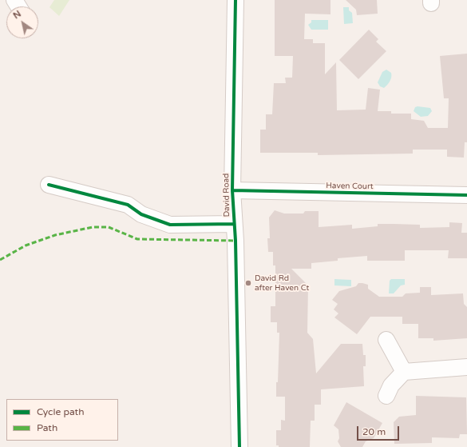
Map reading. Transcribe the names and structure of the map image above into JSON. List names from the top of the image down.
{
  "streets": {
    "street": ["Haven Court", "David Road"]
  },
  "crossings": [
    ["Haven Court", "David Road"]
  ],
  "places": ["David Rd after Haven Ct"],
  "legend": ["Cycle path", "Path"],
  "scale_bar": "20 m",
  "north": "top left"
}
